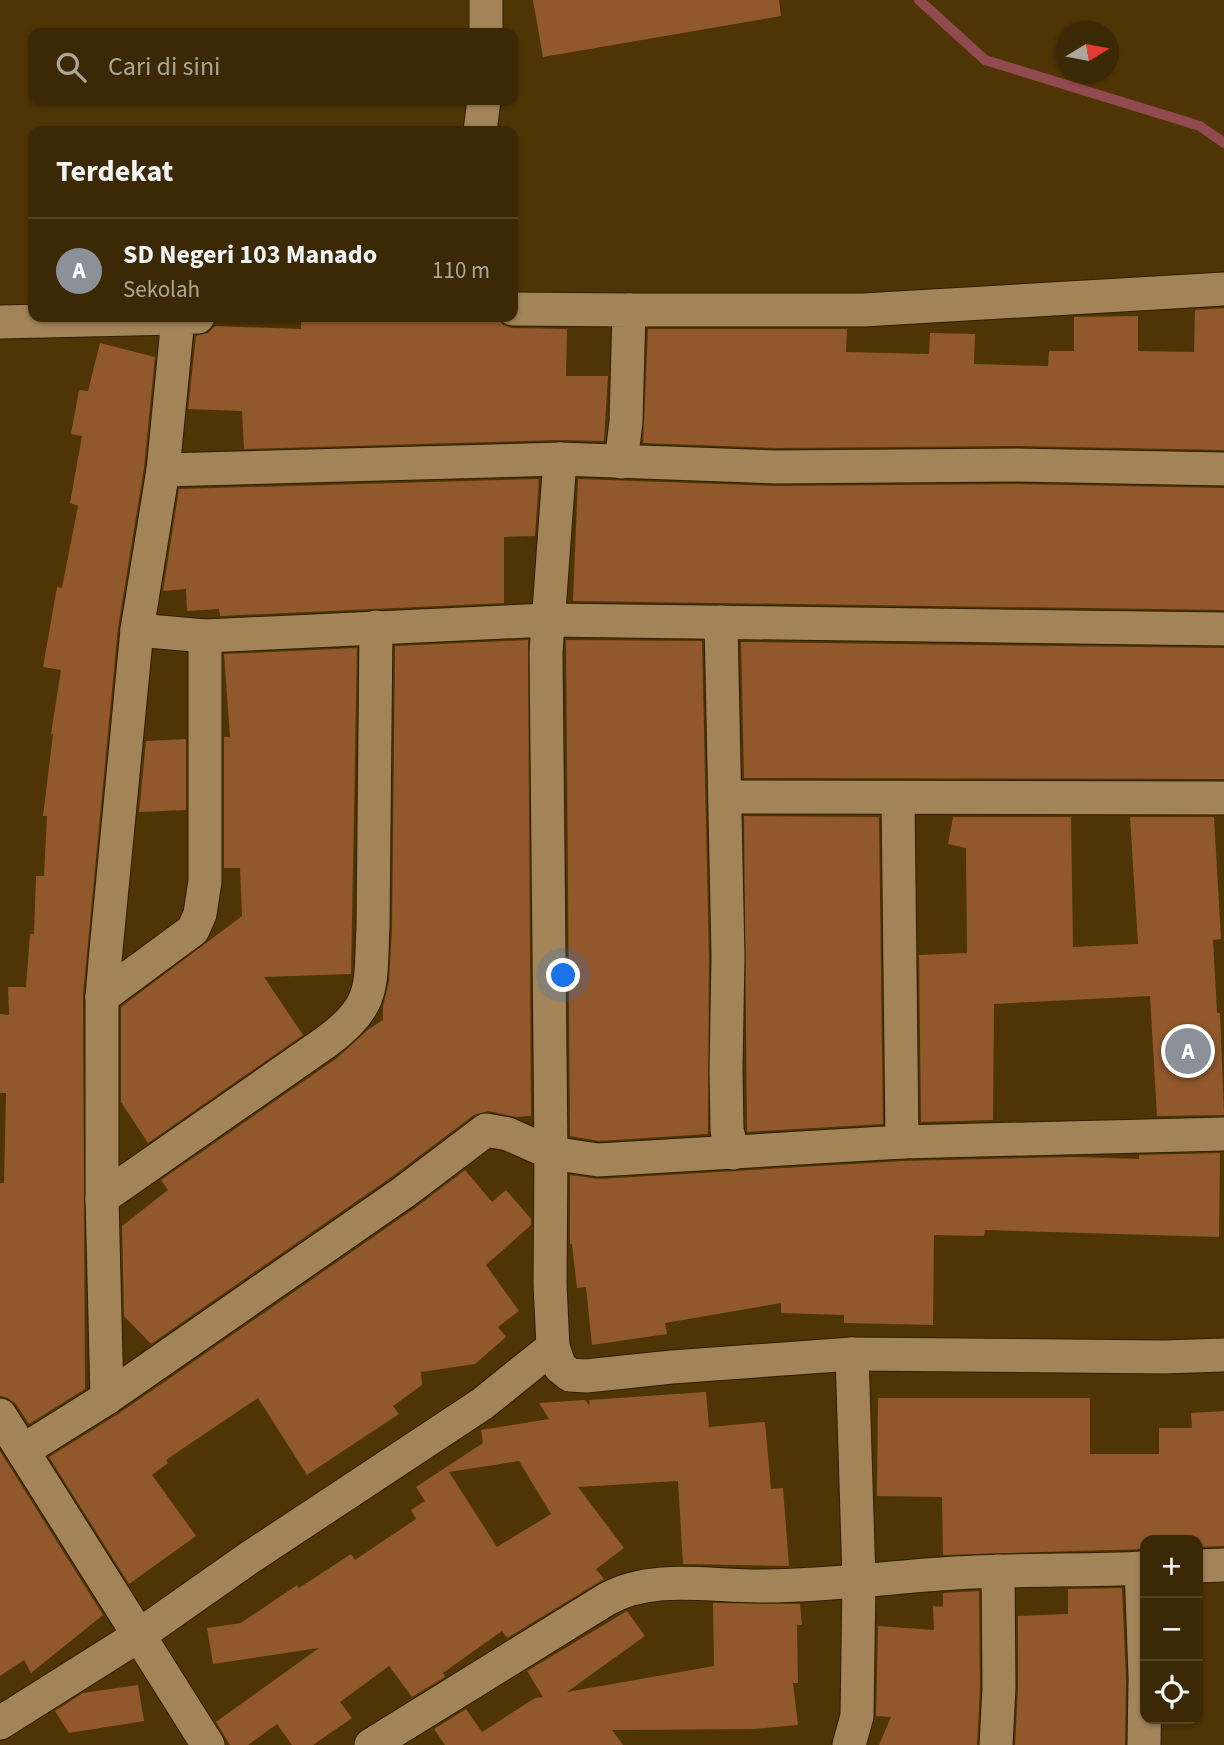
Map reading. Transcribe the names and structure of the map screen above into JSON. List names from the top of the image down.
{
  "north": "right",
  "page": {
    "search": "Cari di sini",
    "heading": "Terdekat",
    "list": [
      {
        "mark": "A",
        "name": "SD Negeri 103 Manado",
        "note": "Sekolah",
        "value": "110 m"
      }
    ],
    "pins": "A",
    "map_buttons": ["+", "−"]
  }
}
